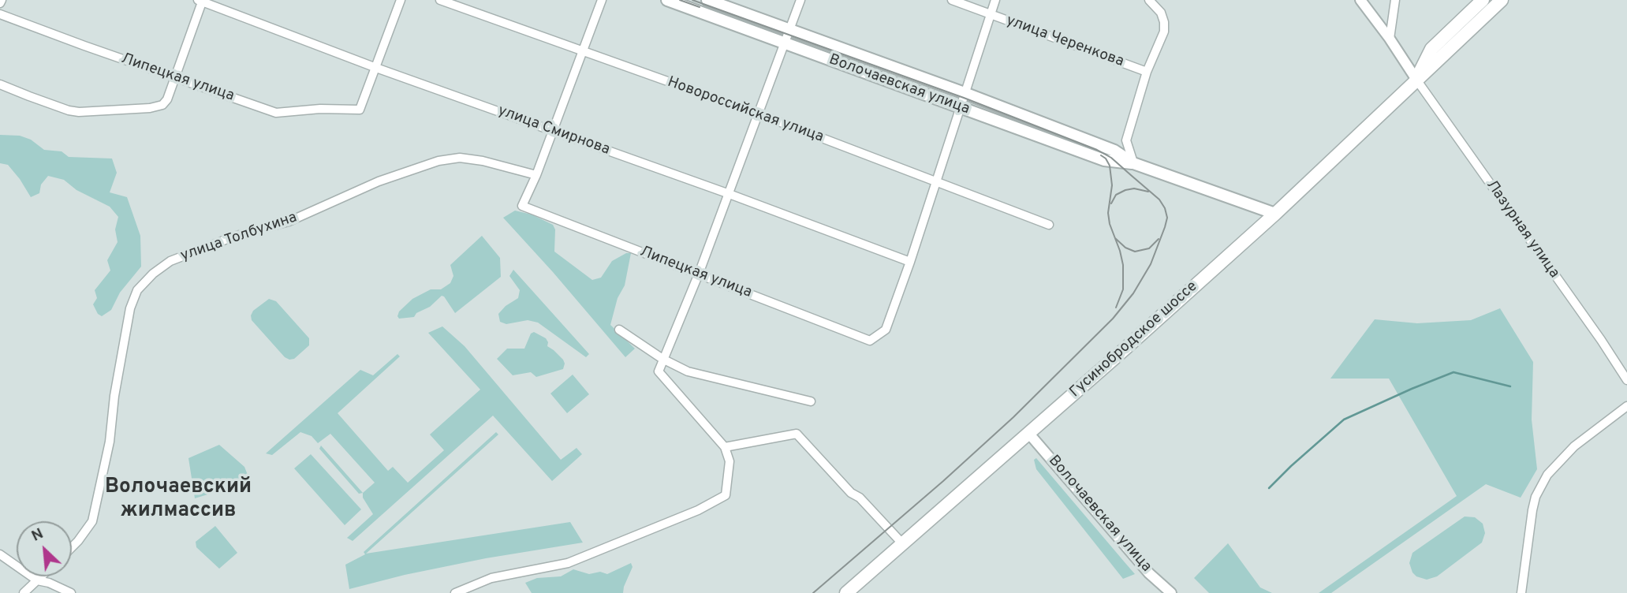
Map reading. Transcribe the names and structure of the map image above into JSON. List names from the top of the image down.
{
  "streets": {
    "main road": ["Волочаевская улица", "Гусинобродское шоссе"],
    "street": [
      "улица Черенкова",
      "Липецкая улица",
      "Новороссийская улица",
      "улица Смирнова",
      "Лазурная улица",
      "улица Толбухина"
    ]
  },
  "crossings": [
    ["Липецкая улица", "улица Смирнова"],
    ["Липецкая улица", "улица Толбухина"],
    ["Волочаевская улица", "Гусинобродское шоссе"],
    ["Лазурная улица", "Гусинобродское шоссе"]
  ],
  "districts": ["Волочаевский жилмассив"],
  "north": "top left"
}
